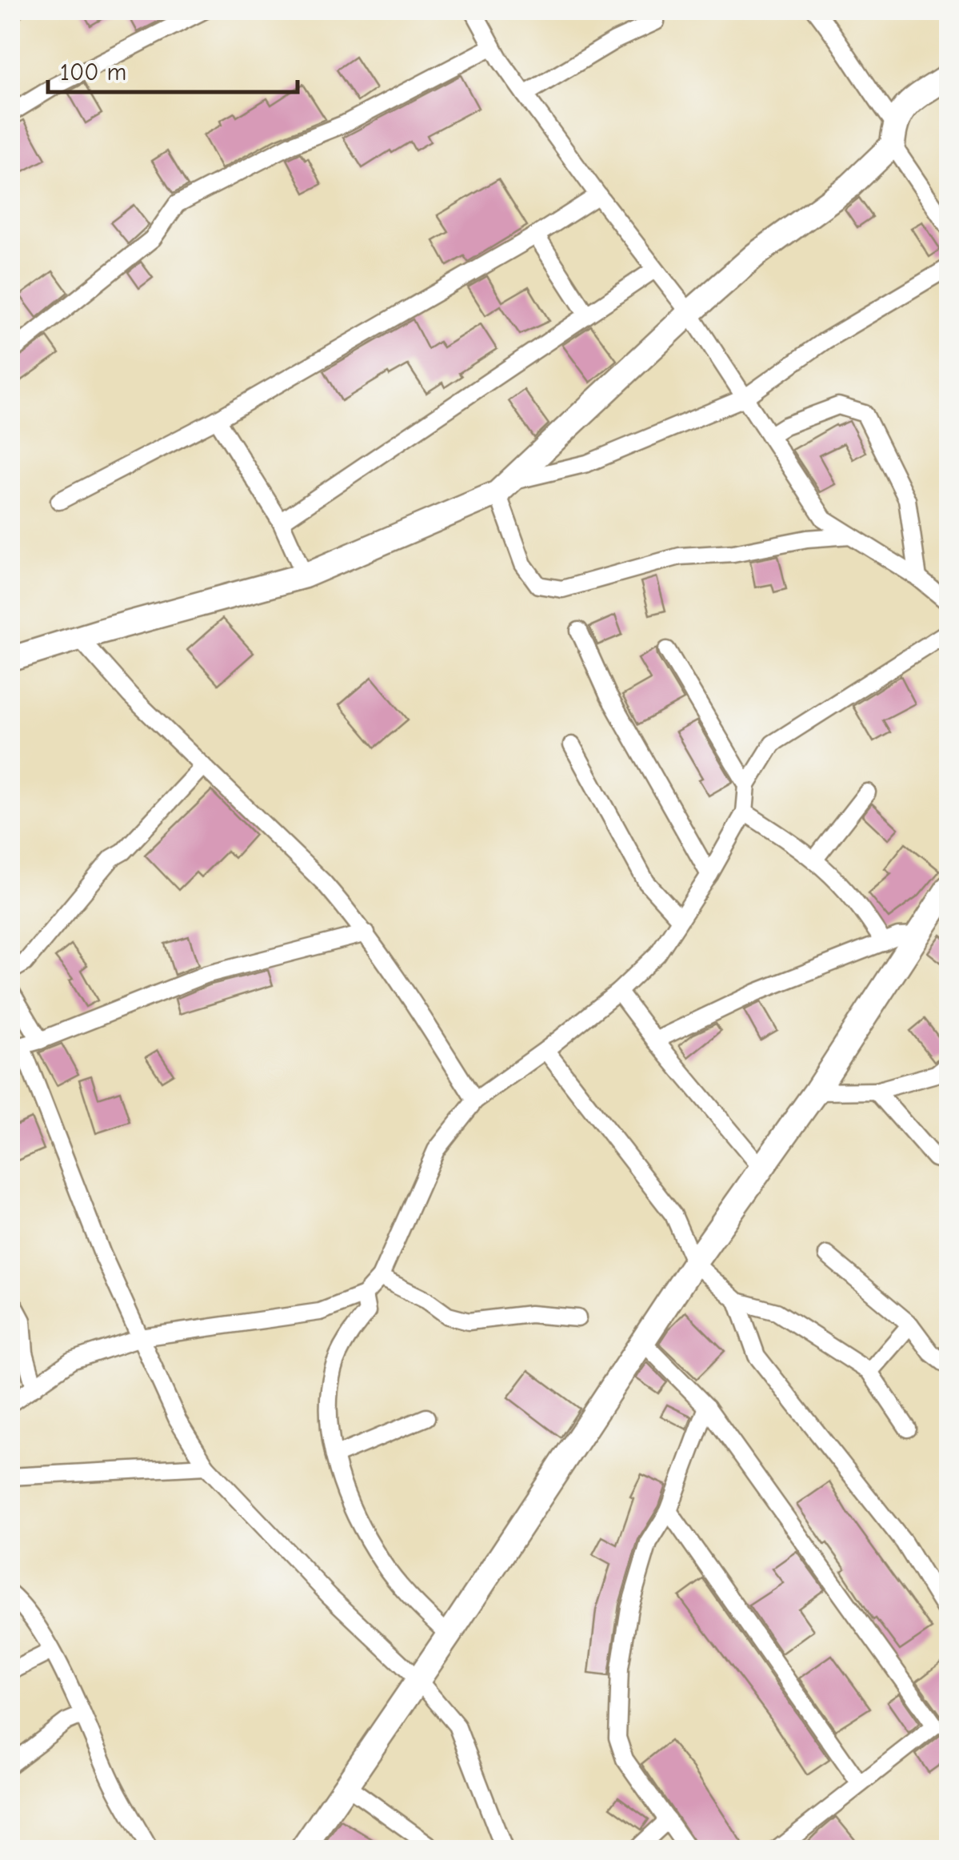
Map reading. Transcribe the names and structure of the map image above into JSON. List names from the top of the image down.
{
  "scale_bar": "100 m"
}
